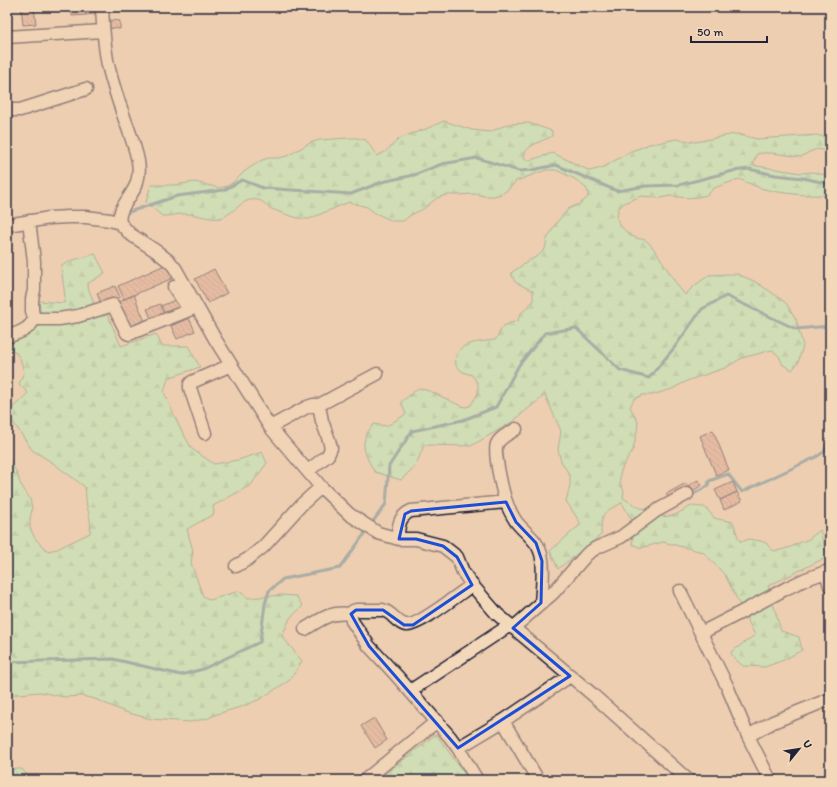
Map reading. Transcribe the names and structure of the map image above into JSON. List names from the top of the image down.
{
  "scale_bar": "50 m",
  "north": "top right"
}
